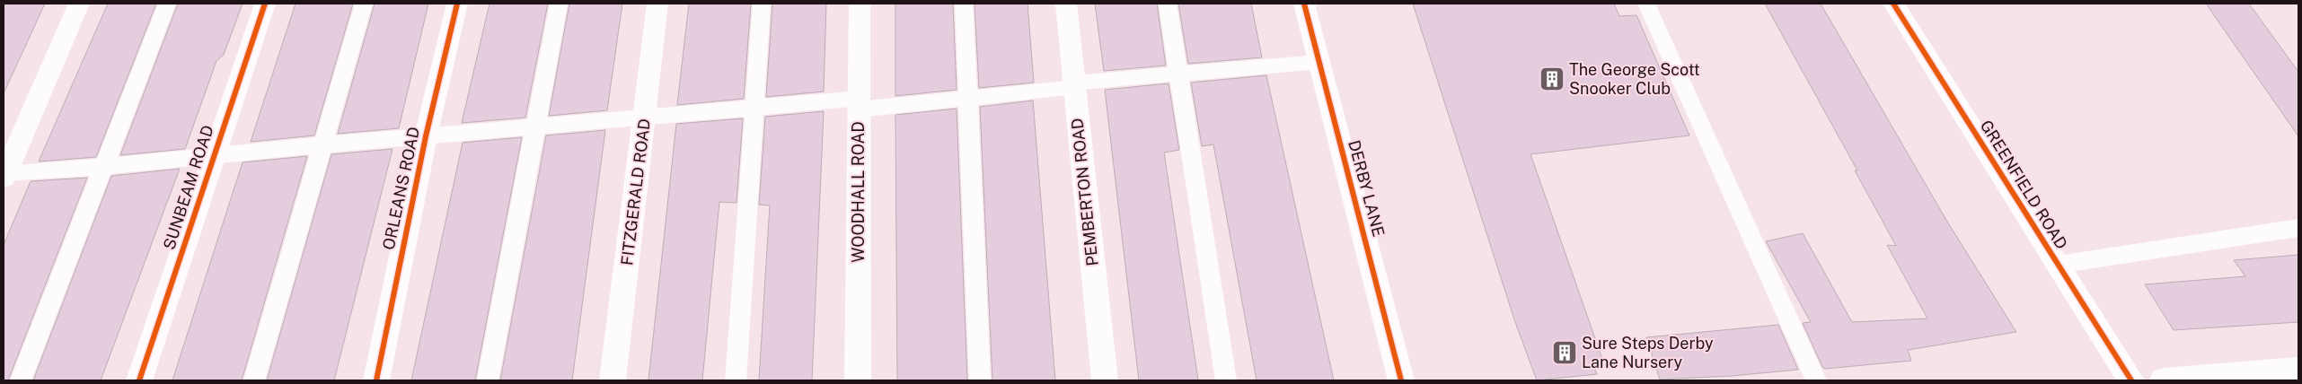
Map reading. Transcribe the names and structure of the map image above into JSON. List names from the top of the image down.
{
  "streets": {
    "street": [
      "GREENFIELD ROAD",
      "SUNBEAM ROAD",
      "ORLEANS ROAD",
      "DERBY LANE",
      "FITZGERALD ROAD",
      "WOODHALL ROAD",
      "PEMBERTON ROAD"
    ]
  },
  "places": {
    "building": ["The George Scott Snooker Club", "Sure Steps Derby Lane Nursery"]
  }
}
